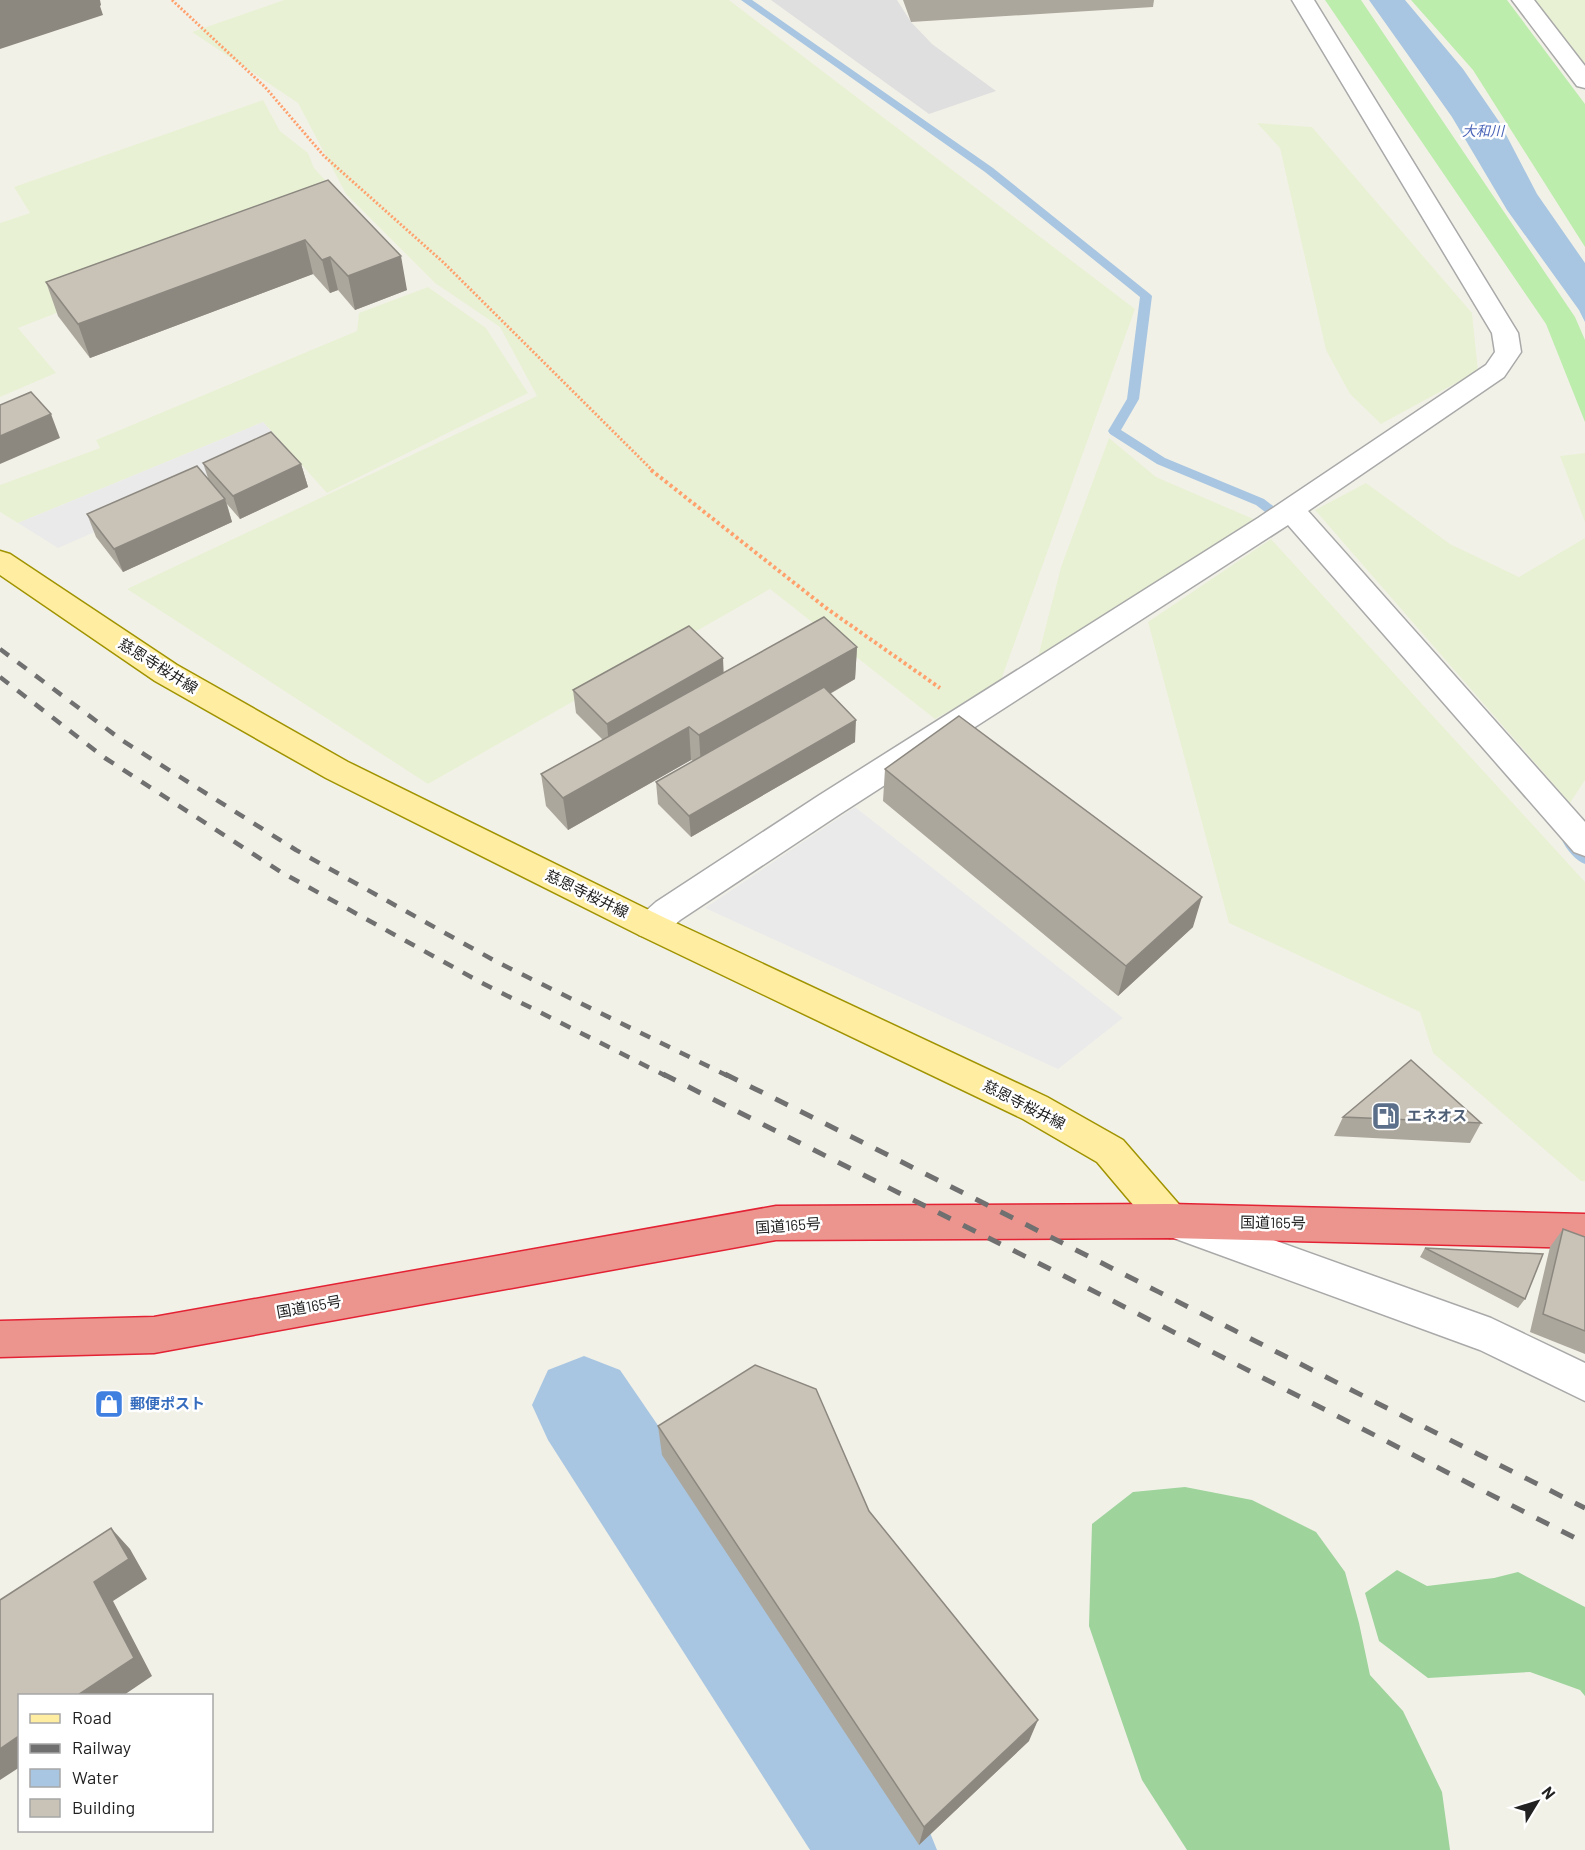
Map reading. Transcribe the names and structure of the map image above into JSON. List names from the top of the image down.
{
  "streets": {
    "highway": ["国道165号"],
    "main road": ["慈恩寺桜井線"]
  },
  "crossings": [
    ["慈恩寺桜井線", "国道165号"]
  ],
  "water": ["大和川"],
  "places": {
    "fuel station": ["エネオス"],
    "shop": ["郵便ポスト"]
  },
  "legend": [
    "Road",
    "Railway",
    "Water",
    "Building"
  ],
  "north": "top right"
}
